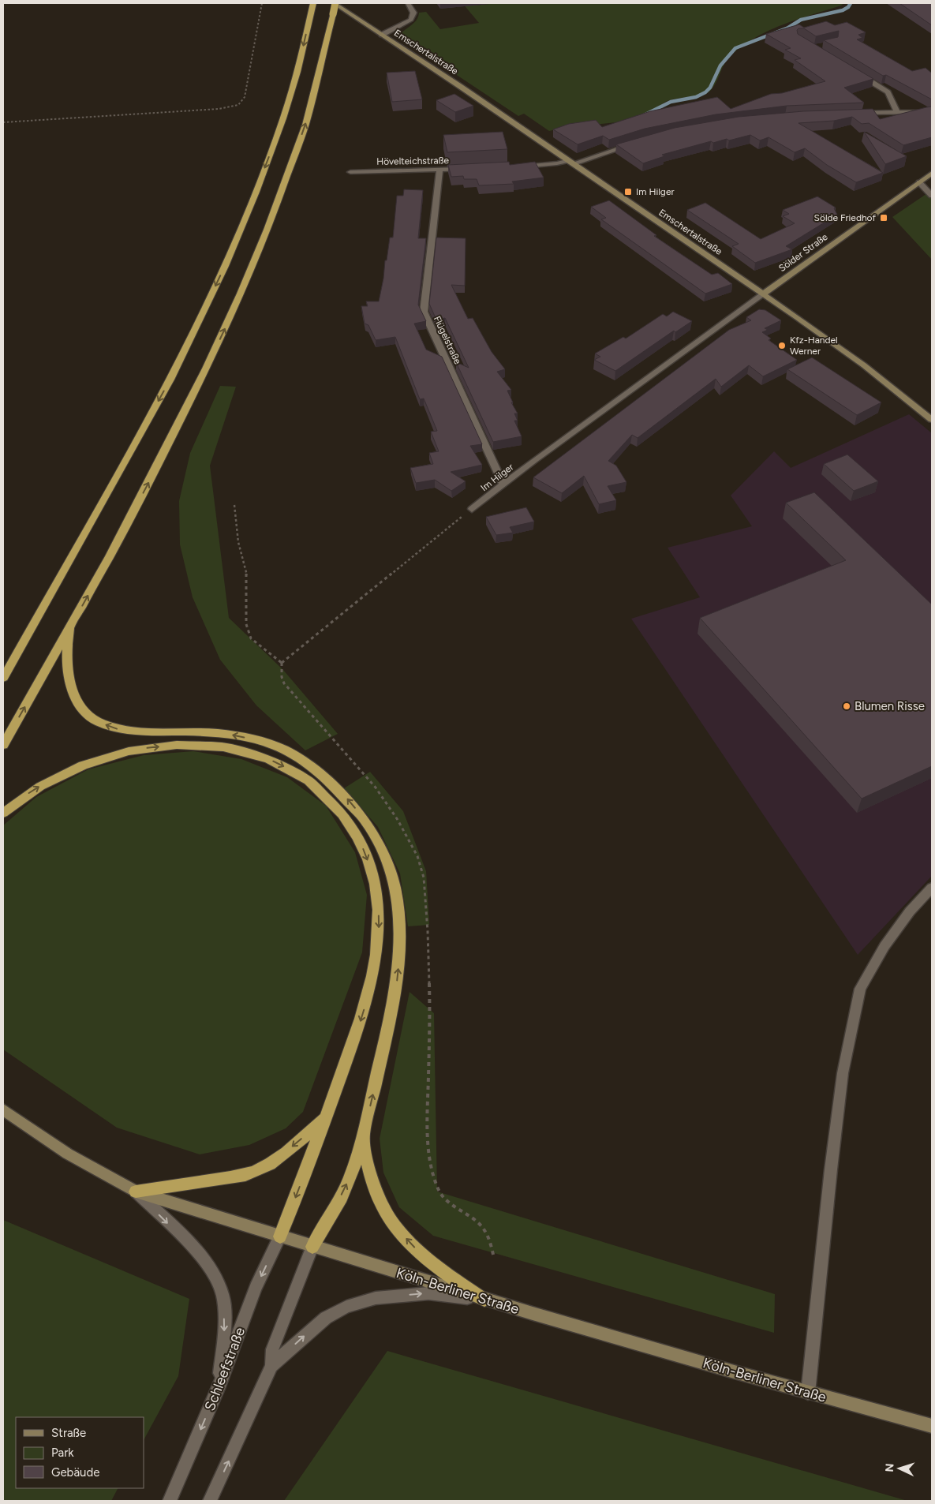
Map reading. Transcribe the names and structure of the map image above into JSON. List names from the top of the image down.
{
  "streets": {
    "main road": ["Emschertalstraße", "Sölder Straße", "Köln-Berliner Straße"],
    "street": [
      "Hövelteichstraße",
      "Flügelstraße",
      "Im Hilger",
      "Schleefstraße"
    ]
  },
  "crossings": [
    ["Emschertalstraße", "Sölder Straße"],
    ["Emschertalstraße", "Im Hilger"],
    ["Hövelteichstraße", "Flügelstraße"],
    ["Sölder Straße", "Im Hilger"],
    ["Flügelstraße", "Im Hilger"],
    ["Köln-Berliner Straße", "Schleefstraße"]
  ],
  "places": {
    "transit": ["Im Hilger", "Sölde Friedhof"],
    "other": ["Kfz-Handel Werner", "Blumen Risse"]
  },
  "legend": ["Straße", "Park", "Gebäude"],
  "north": "left"
}
